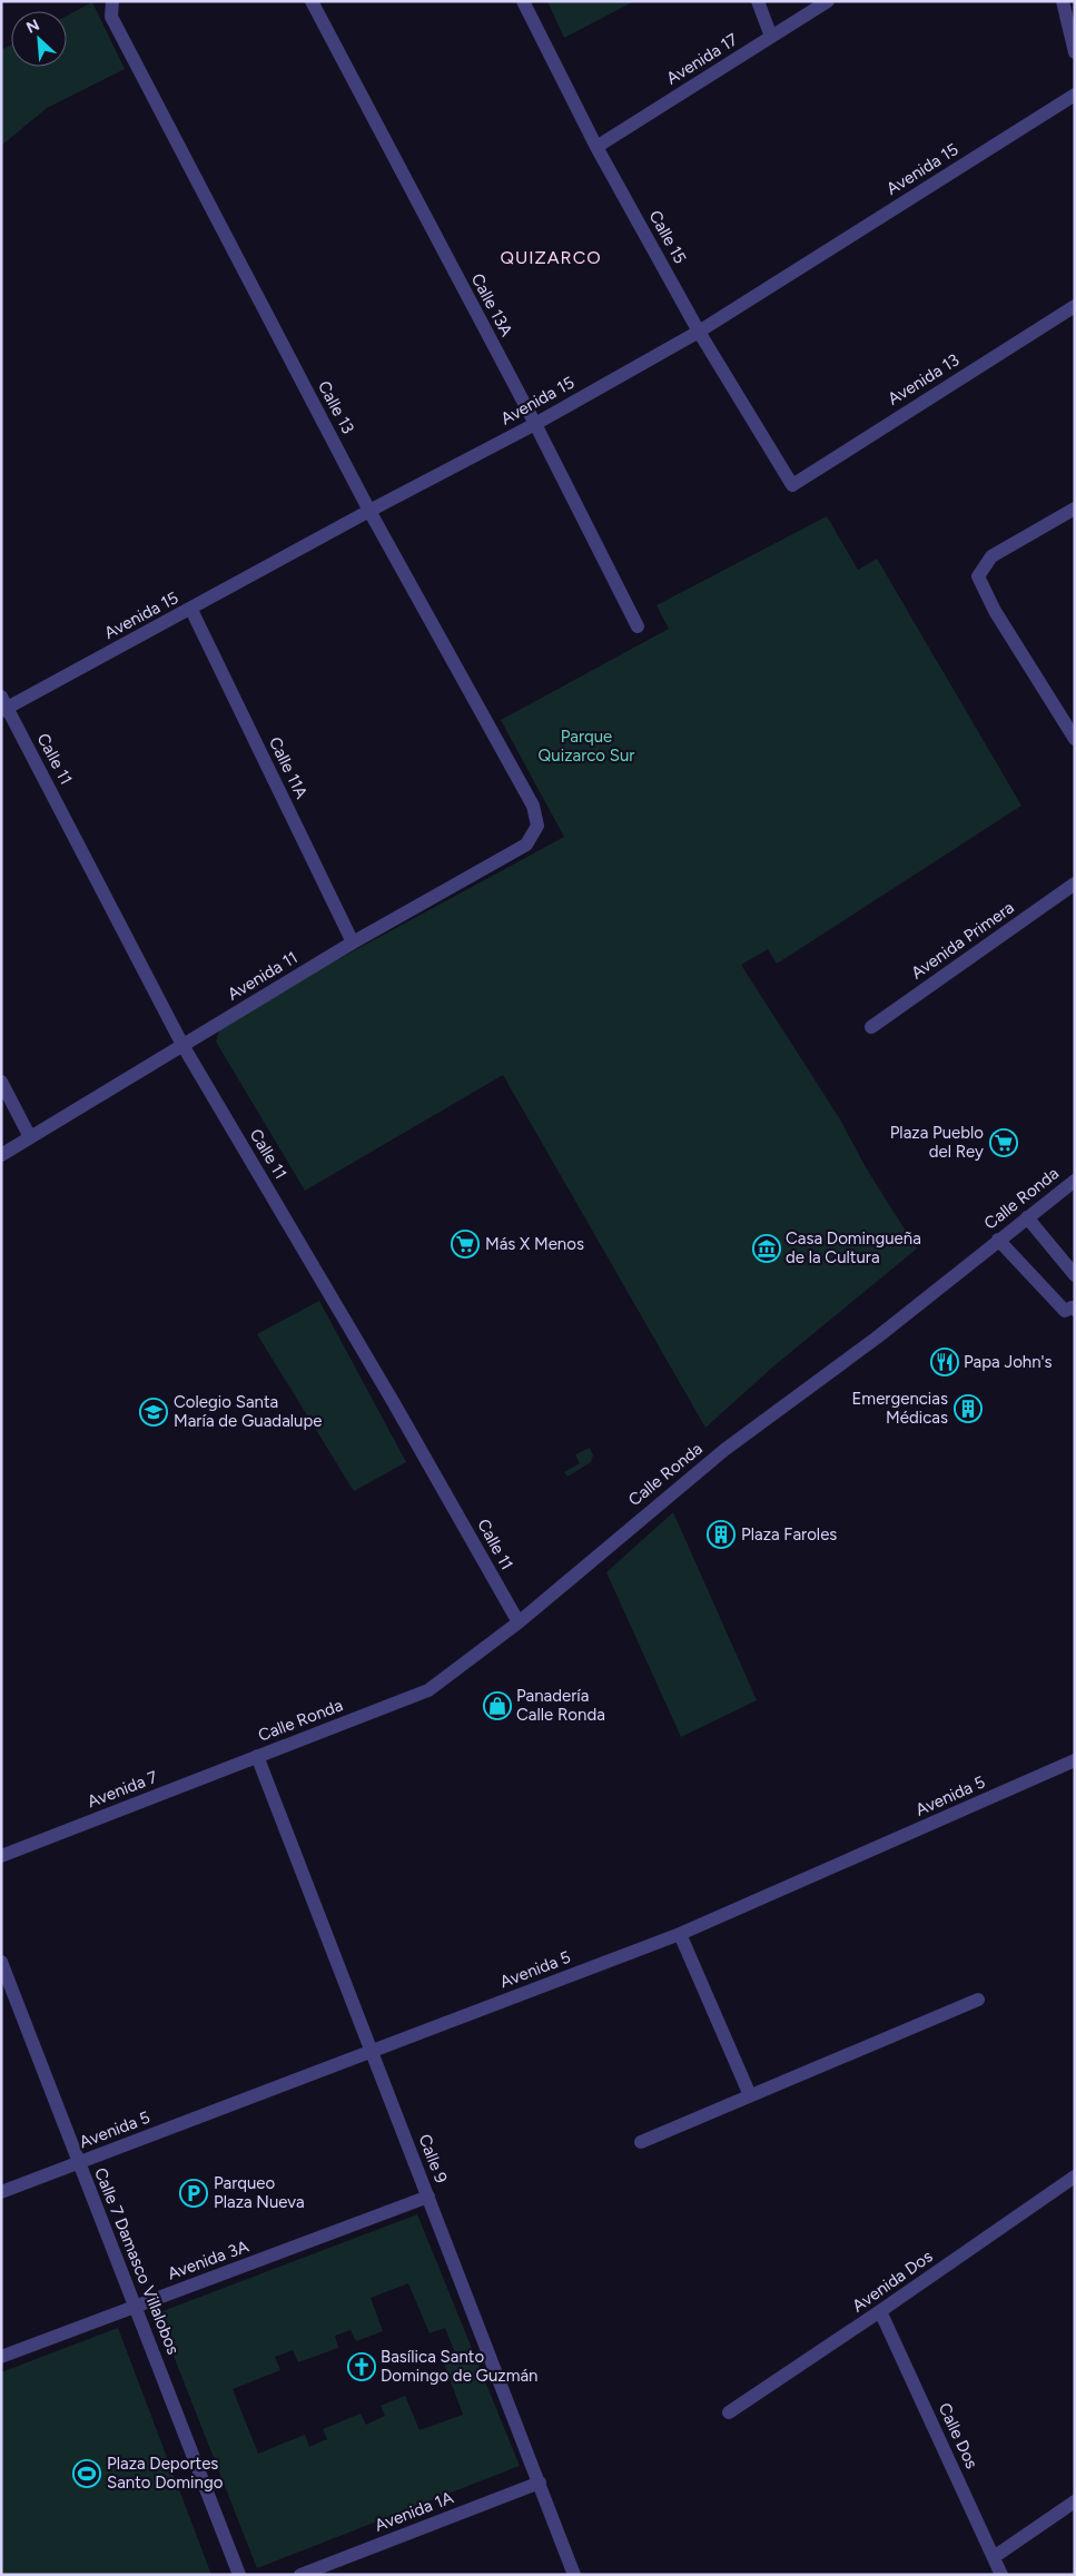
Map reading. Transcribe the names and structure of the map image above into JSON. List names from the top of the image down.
{
  "streets": {
    "street": [
      "Avenida 17",
      "Avenida 15",
      "Calle 15",
      "Calle 13A",
      "Avenida 13",
      "Calle 13",
      "Calle 11",
      "Calle 11A",
      "Avenida Primera",
      "Avenida 11",
      "Calle Ronda",
      "Avenida 7",
      "Avenida 5",
      "Calle 9",
      "Avenida 3A",
      "Calle 7 Damasco Villalobos",
      "Avenida Dos",
      "Calle Dos",
      "Avenida 1A"
    ]
  },
  "crossings": [
    ["Avenida 17", "Calle 15"],
    ["Avenida 15", "Calle 15"],
    ["Avenida 15", "Calle 13A"],
    ["Avenida 15", "Calle 13"],
    ["Avenida 15", "Calle 11"],
    ["Avenida 15", "Calle 11A"],
    ["Calle 15", "Avenida 13"],
    ["Calle 13", "Avenida 11"],
    ["Calle 11", "Avenida 11"],
    ["Calle 11", "Calle Ronda"],
    ["Calle 11A", "Avenida 11"],
    ["Calle Ronda", "Avenida 7"],
    ["Calle Ronda", "Calle 9"],
    ["Avenida 7", "Calle 9"],
    ["Avenida 5", "Calle 9"],
    ["Avenida 5", "Calle 7 Damasco Villalobos"],
    ["Calle 9", "Avenida 3A"],
    ["Calle 9", "Avenida 1A"],
    ["Avenida 3A", "Calle 7 Damasco Villalobos"],
    ["Avenida Dos", "Calle Dos"]
  ],
  "districts": ["QUIZARCO"],
  "parks": ["Parque Quizarco Sur"],
  "places": {
    "supermarket": ["Plaza Pueblo del Rey", "Más X Menos"],
    "museum": ["Casa Domingueña de la Cultura"],
    "restaurant": ["Papa John's"],
    "building": ["Emergencias Médicas", "Plaza Faroles"],
    "school or university": ["Colegio Santa María de Guadalupe"],
    "shop": ["Panadería Calle Ronda"],
    "parking": ["Parqueo Plaza Nueva"],
    "church": ["Basílica Santo Domingo de Guzmán"],
    "sports": ["Plaza Deportes Santo Domingo"]
  },
  "north": "top left"
}
